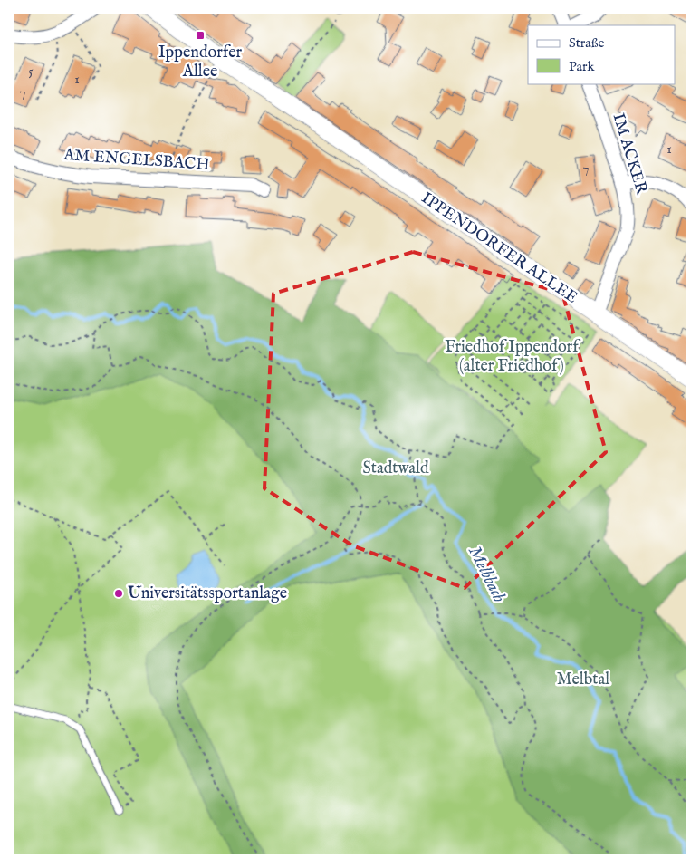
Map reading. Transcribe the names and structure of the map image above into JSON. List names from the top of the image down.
{
  "streets": {
    "street": ["IM ACKER", "AM ENGELSBACH", "IPPENDORFER ALLEE"]
  },
  "crossings": [
    ["IM ACKER", "IPPENDORFER ALLEE"]
  ],
  "water": ["Melbbach"],
  "parks": ["Friedhof Ippendorf (alter Friedhof)", "Stadtwald", "Melbtal"],
  "places": {
    "transit": ["Ippendorfer Allee"],
    "other": ["Universitätssportanlage"]
  },
  "house_numbers": [
    "5",
    "1",
    "7",
    "1",
    "7"
  ],
  "legend": ["Straße", "Park"]
}
